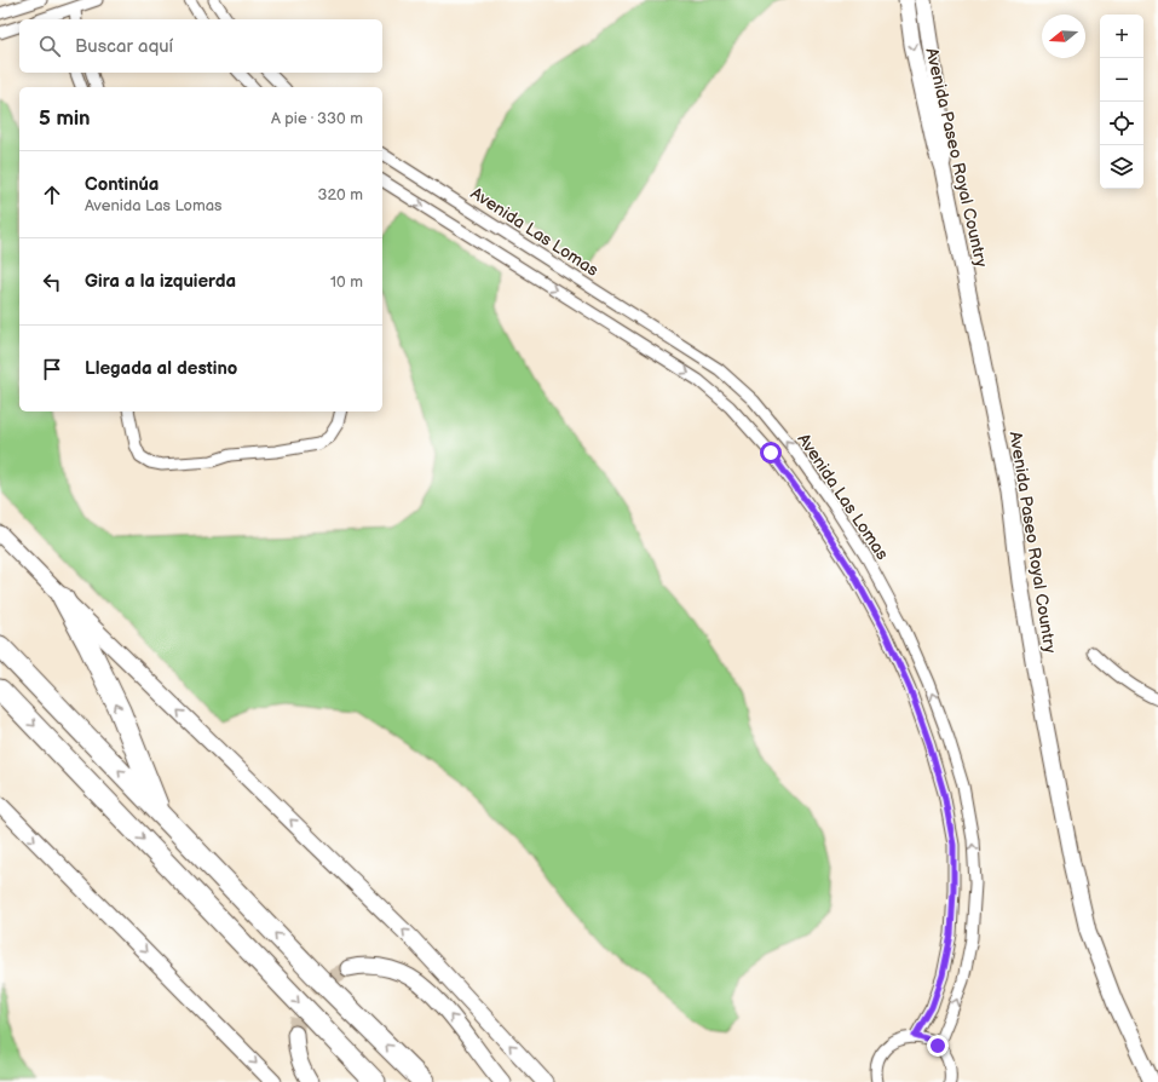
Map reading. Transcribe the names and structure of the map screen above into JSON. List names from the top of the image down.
{
  "streets": {
    "main road": ["Avenida Paseo Royal Country"],
    "street": ["Avenida Las Lomas"]
  },
  "north": "left",
  "page": {
    "map_buttons": ["+", "−"],
    "search": "Buscar aquí",
    "heading": ["5 min", "A pie · 330 m"],
    "list": [
      ["Continúa", "Avenida Las Lomas", "320 m"],
      ["Gira a la izquierda", "10 m"],
      "Llegada al destino"
    ]
  }
}
